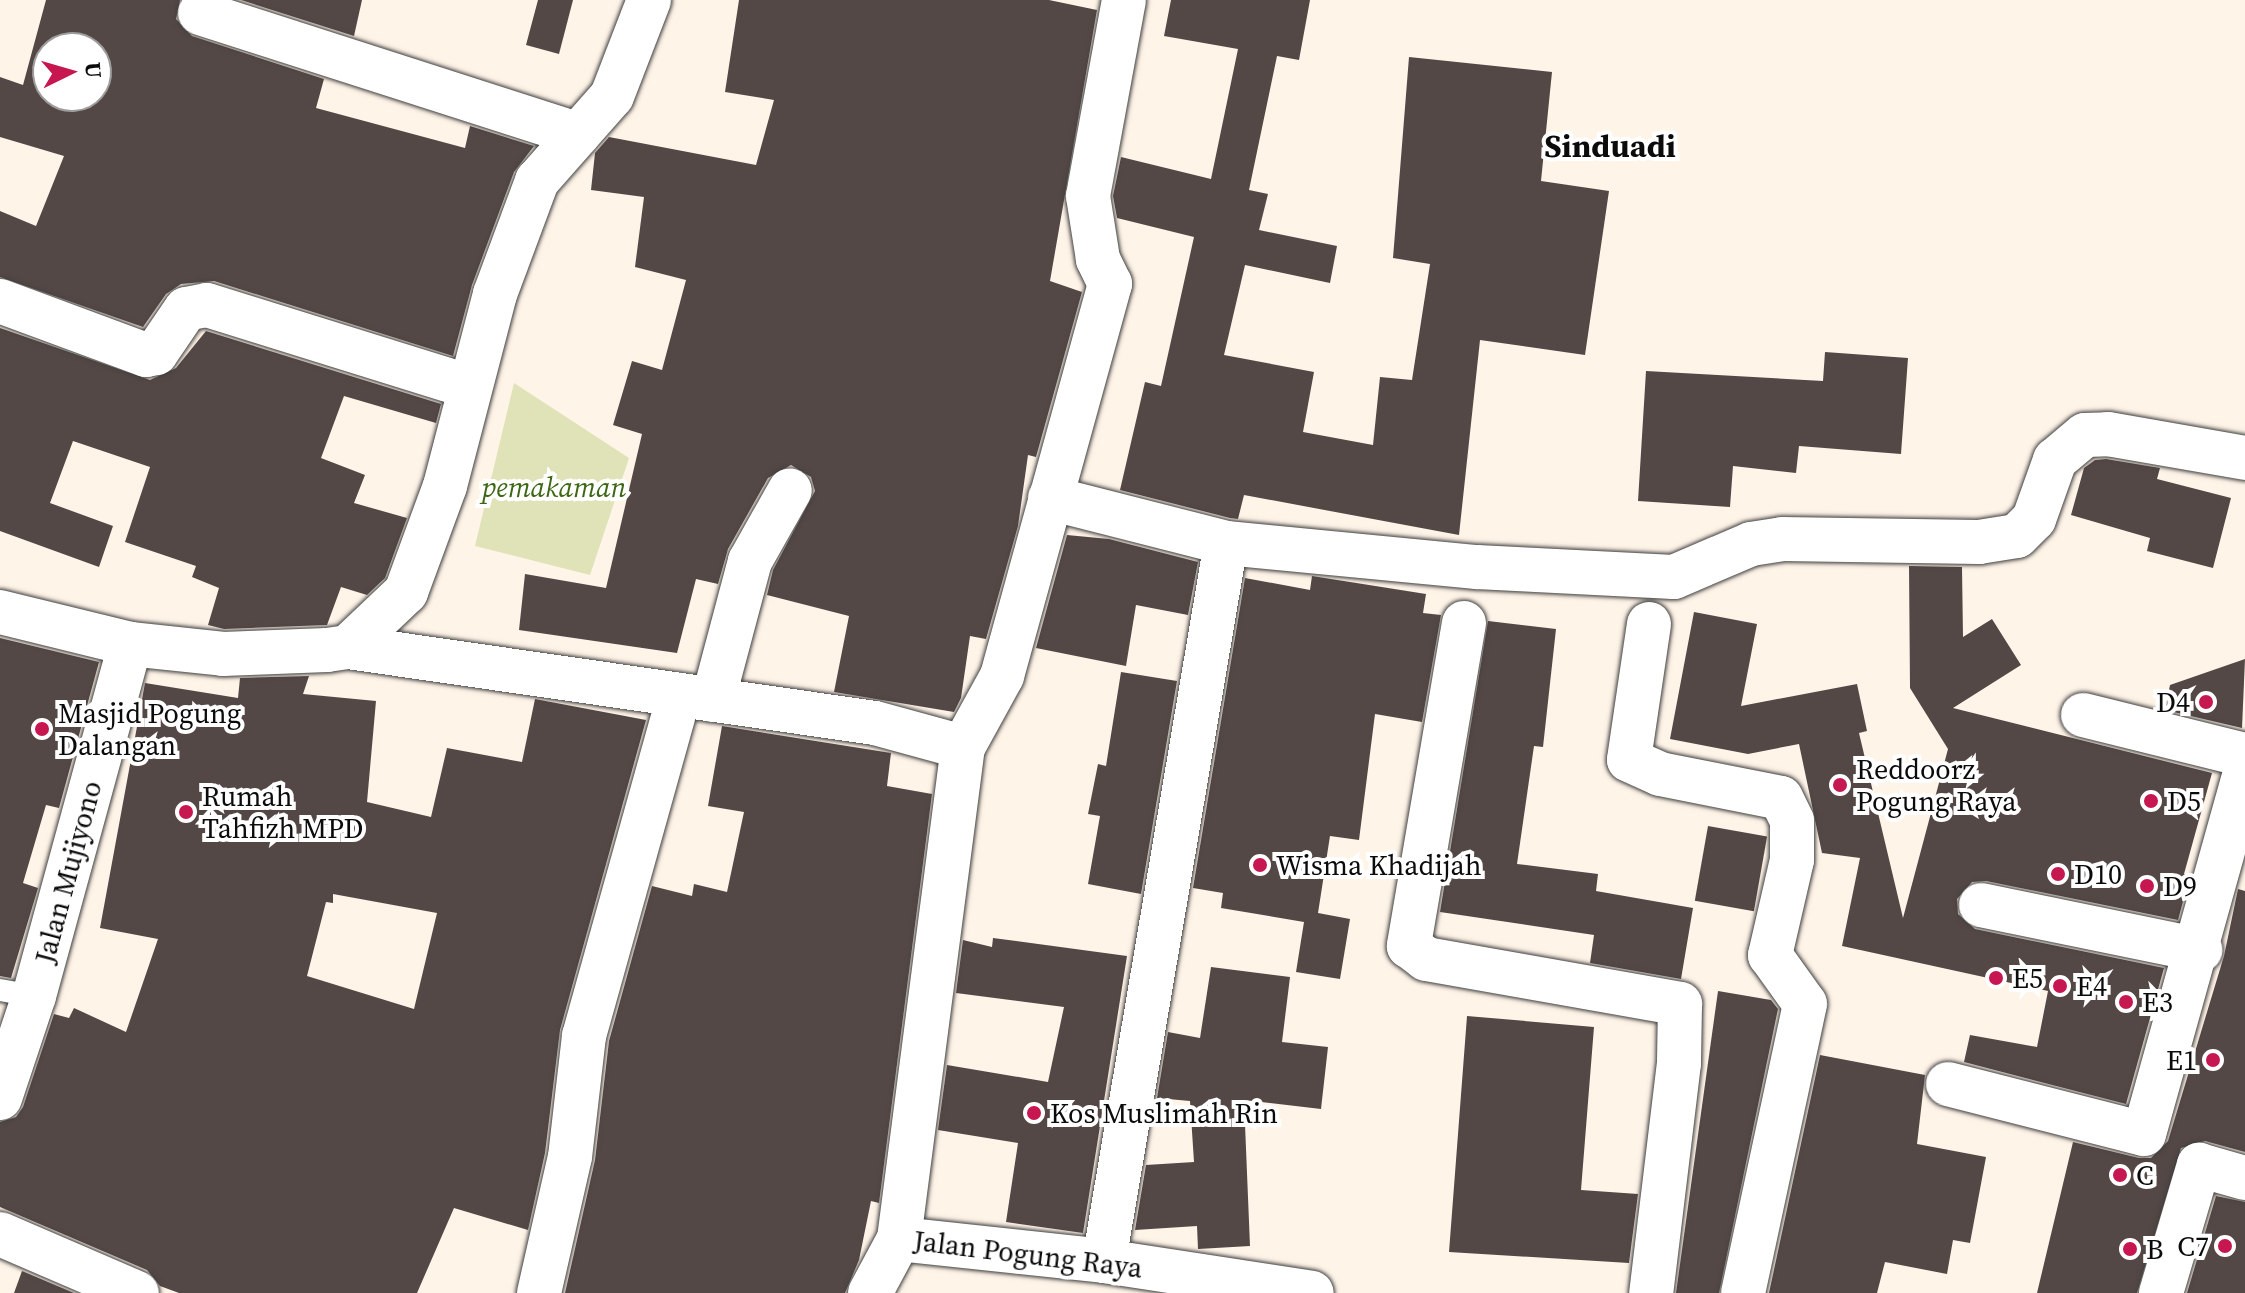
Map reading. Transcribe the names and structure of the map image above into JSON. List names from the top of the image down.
{
  "streets": {
    "street": ["Jalan Mujiyono", "Jalan Pogung Raya"]
  },
  "districts": ["Sinduadi"],
  "parks": ["pemakaman"],
  "places": [
    "D4",
    "Masjid Pogung Dalangan",
    "Reddoorz Pogung Raya",
    "D5",
    "Rumah Tahfizh MPD",
    "Wisma Khadijah",
    "D10",
    "D9",
    "E5",
    "E4",
    "E3",
    "E1",
    "Kos Muslimah Rin",
    "C",
    "C7",
    "B"
  ],
  "north": "right"
}
